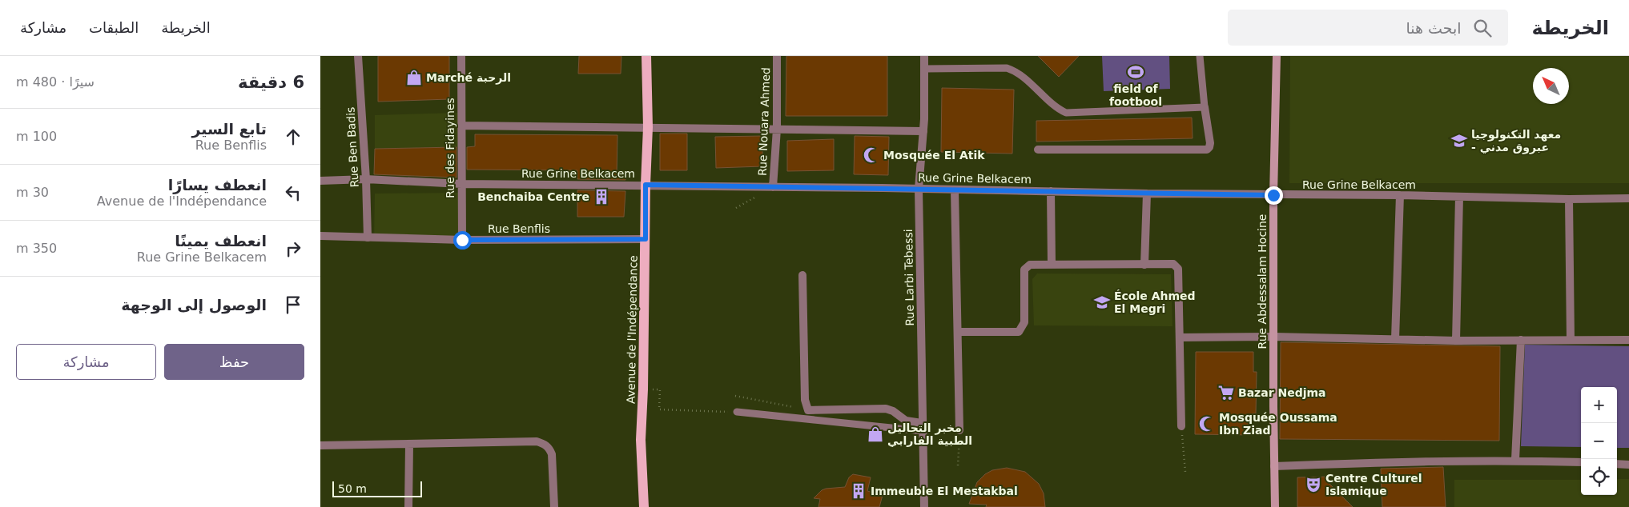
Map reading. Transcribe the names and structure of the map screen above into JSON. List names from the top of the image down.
{
  "streets": {
    "main road": ["Rue Abdessalam Hocine", "Avenue de l'Indépendance"],
    "street": [
      "Rue Nouara Ahmed",
      "Rue Ben Badis",
      "Rue des Fidayines",
      "Rue Grine Belkacem",
      "Rue Benflis",
      "Rue Larbi Tebessi"
    ]
  },
  "crossings": [
    ["Rue Nouara Ahmed", "Rue Grine Belkacem"],
    ["Rue Ben Badis", "Rue Grine Belkacem"],
    ["Rue Ben Badis", "Rue Benflis"],
    ["Rue des Fidayines", "Rue Grine Belkacem"],
    ["Rue des Fidayines", "Rue Benflis"],
    ["Rue Grine Belkacem", "Rue Larbi Tebessi"],
    ["Rue Grine Belkacem", "Rue Abdessalam Hocine"],
    ["Rue Grine Belkacem", "Avenue de l'Indépendance"],
    ["Rue Benflis", "Avenue de l'Indépendance"]
  ],
  "places": {
    "sports": ["field of footbool"],
    "shop": ["Marché الرحبة", "مخبر التحاليل الطبية الفارابي"],
    "school or university": ["معهد التكنولوجيا - عبروق مدني", "École Ahmed El Megri"],
    "mosque": ["Mosquée El Atik", "Mosquée Oussama Ibn Ziad"],
    "building": ["Benchaiba Centre", "Immeuble El Mestakbal"],
    "supermarket": ["Bazar Nedjma"],
    "theatre": ["Centre Culturel Islamique"]
  },
  "scale_bar": "50 m",
  "north": "top left",
  "page": {
    "header": "الخريطة",
    "search": "ابحث هنا",
    "nav": ["الخريطة", "الطبقات", "مشاركة"],
    "heading": ["6 دقيقة", "سيرًا · 480 m"],
    "list": [
      ["تابع السير", "Rue Benflis", "100 m"],
      ["انعطف يسارًا", "Avenue de l'Indépendance", "30 m"],
      ["انعطف يمينًا", "Rue Grine Belkacem", "350 m"],
      "الوصول إلى الوجهة"
    ],
    "buttons": ["حفظ", "مشاركة"],
    "map_buttons": ["+", "−"],
    "scale": "50 m"
  }
}
